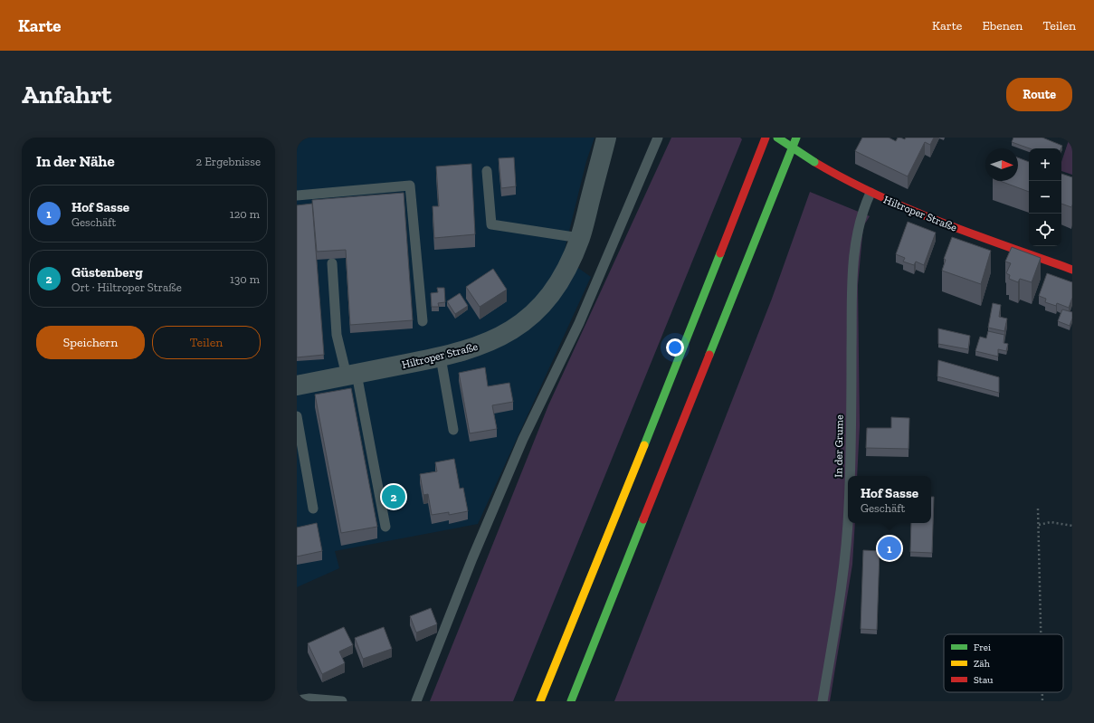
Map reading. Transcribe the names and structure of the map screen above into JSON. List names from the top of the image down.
{
  "streets": {
    "main road": ["Hiltroper Straße"],
    "lane": ["In der Grume"]
  },
  "crossings": [
    ["Hiltroper Straße", "In der Grume"]
  ],
  "legend": ["Frei", "Zäh", "Stau"],
  "north": "right",
  "page": {
    "header": "Karte",
    "nav": ["Karte", "Ebenen", "Teilen"],
    "buttons": [
      "Route",
      ["Speichern", "Teilen"]
    ],
    "title": "Anfahrt",
    "heading": ["In der Nähe", "2 Ergebnisse"],
    "map_buttons": ["+", "−"],
    "list": [
      {
        "mark": "1",
        "name": "Hof Sasse",
        "note": "Geschäft",
        "value": "120 m"
      },
      {
        "mark": "2",
        "name": "Güstenberg",
        "note": "Ort · Hiltroper Straße",
        "value": "130 m"
      }
    ],
    "popup": ["Hof Sasse", "Geschäft"],
    "pins": ["2", "1"]
  }
}
